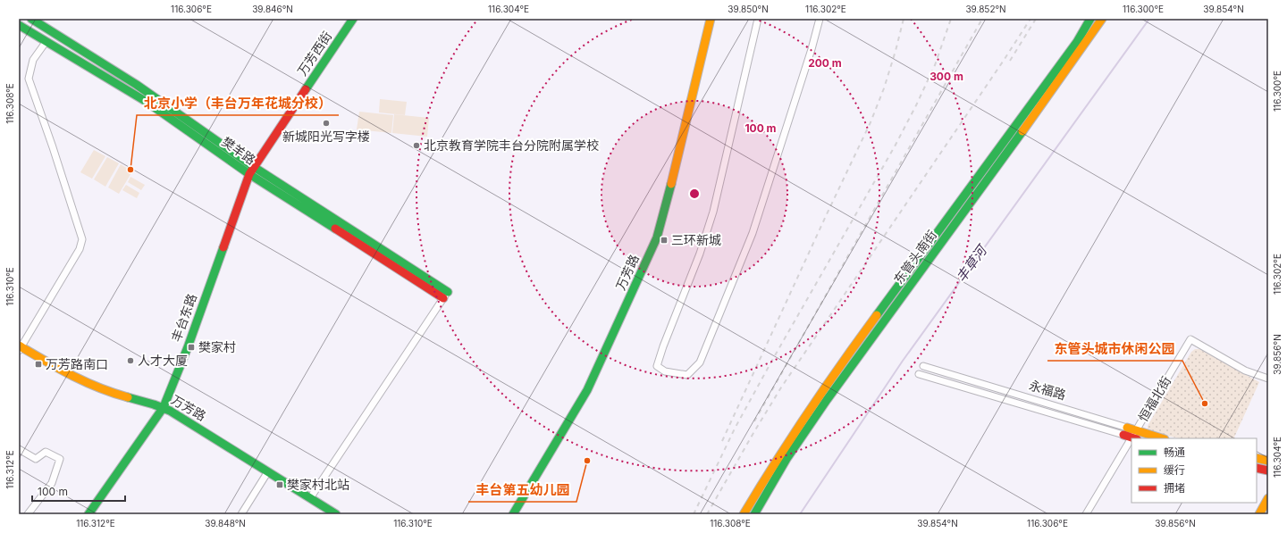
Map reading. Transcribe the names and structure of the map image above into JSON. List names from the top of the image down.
{
  "streets": {
    "street": [
      "万芳西街",
      "樊羊路",
      "东管头南街",
      "万芳路",
      "丰台东路",
      "永福路",
      "恒福北街"
    ]
  },
  "crossings": [
    ["万芳西街", "樊羊路"],
    ["万芳西街", "丰台东路"],
    ["樊羊路", "丰台东路"],
    ["万芳路", "丰台东路"],
    ["永福路", "恒福北街"]
  ],
  "water": ["丰草河"],
  "places": {
    "other": [
      "新城阳光写字楼",
      "北京教育学院丰台分院附属学校",
      "北京小学（丰台万年花城分校）",
      "人才大厦",
      "东管头城市休闲公园",
      "丰台第五幼儿园"
    ],
    "transit": [
      "三环新城",
      "樊家村",
      "万芳路南口",
      "樊家村北站"
    ]
  },
  "legend": ["畅通", "缓行", "拥堵"],
  "scale_bar": "100 m",
  "coordinates": [
    "116.306°E",
    "39.846°N",
    "116.304°E",
    "39.850°N",
    "116.302°E",
    "39.852°N",
    "116.300°E",
    "39.854°N",
    "116.308°E",
    "116.310°E",
    "39.856°N",
    "116.312°E",
    "39.848°N"
  ],
  "rings": ["200 m", "300 m", "100 m"]
}
